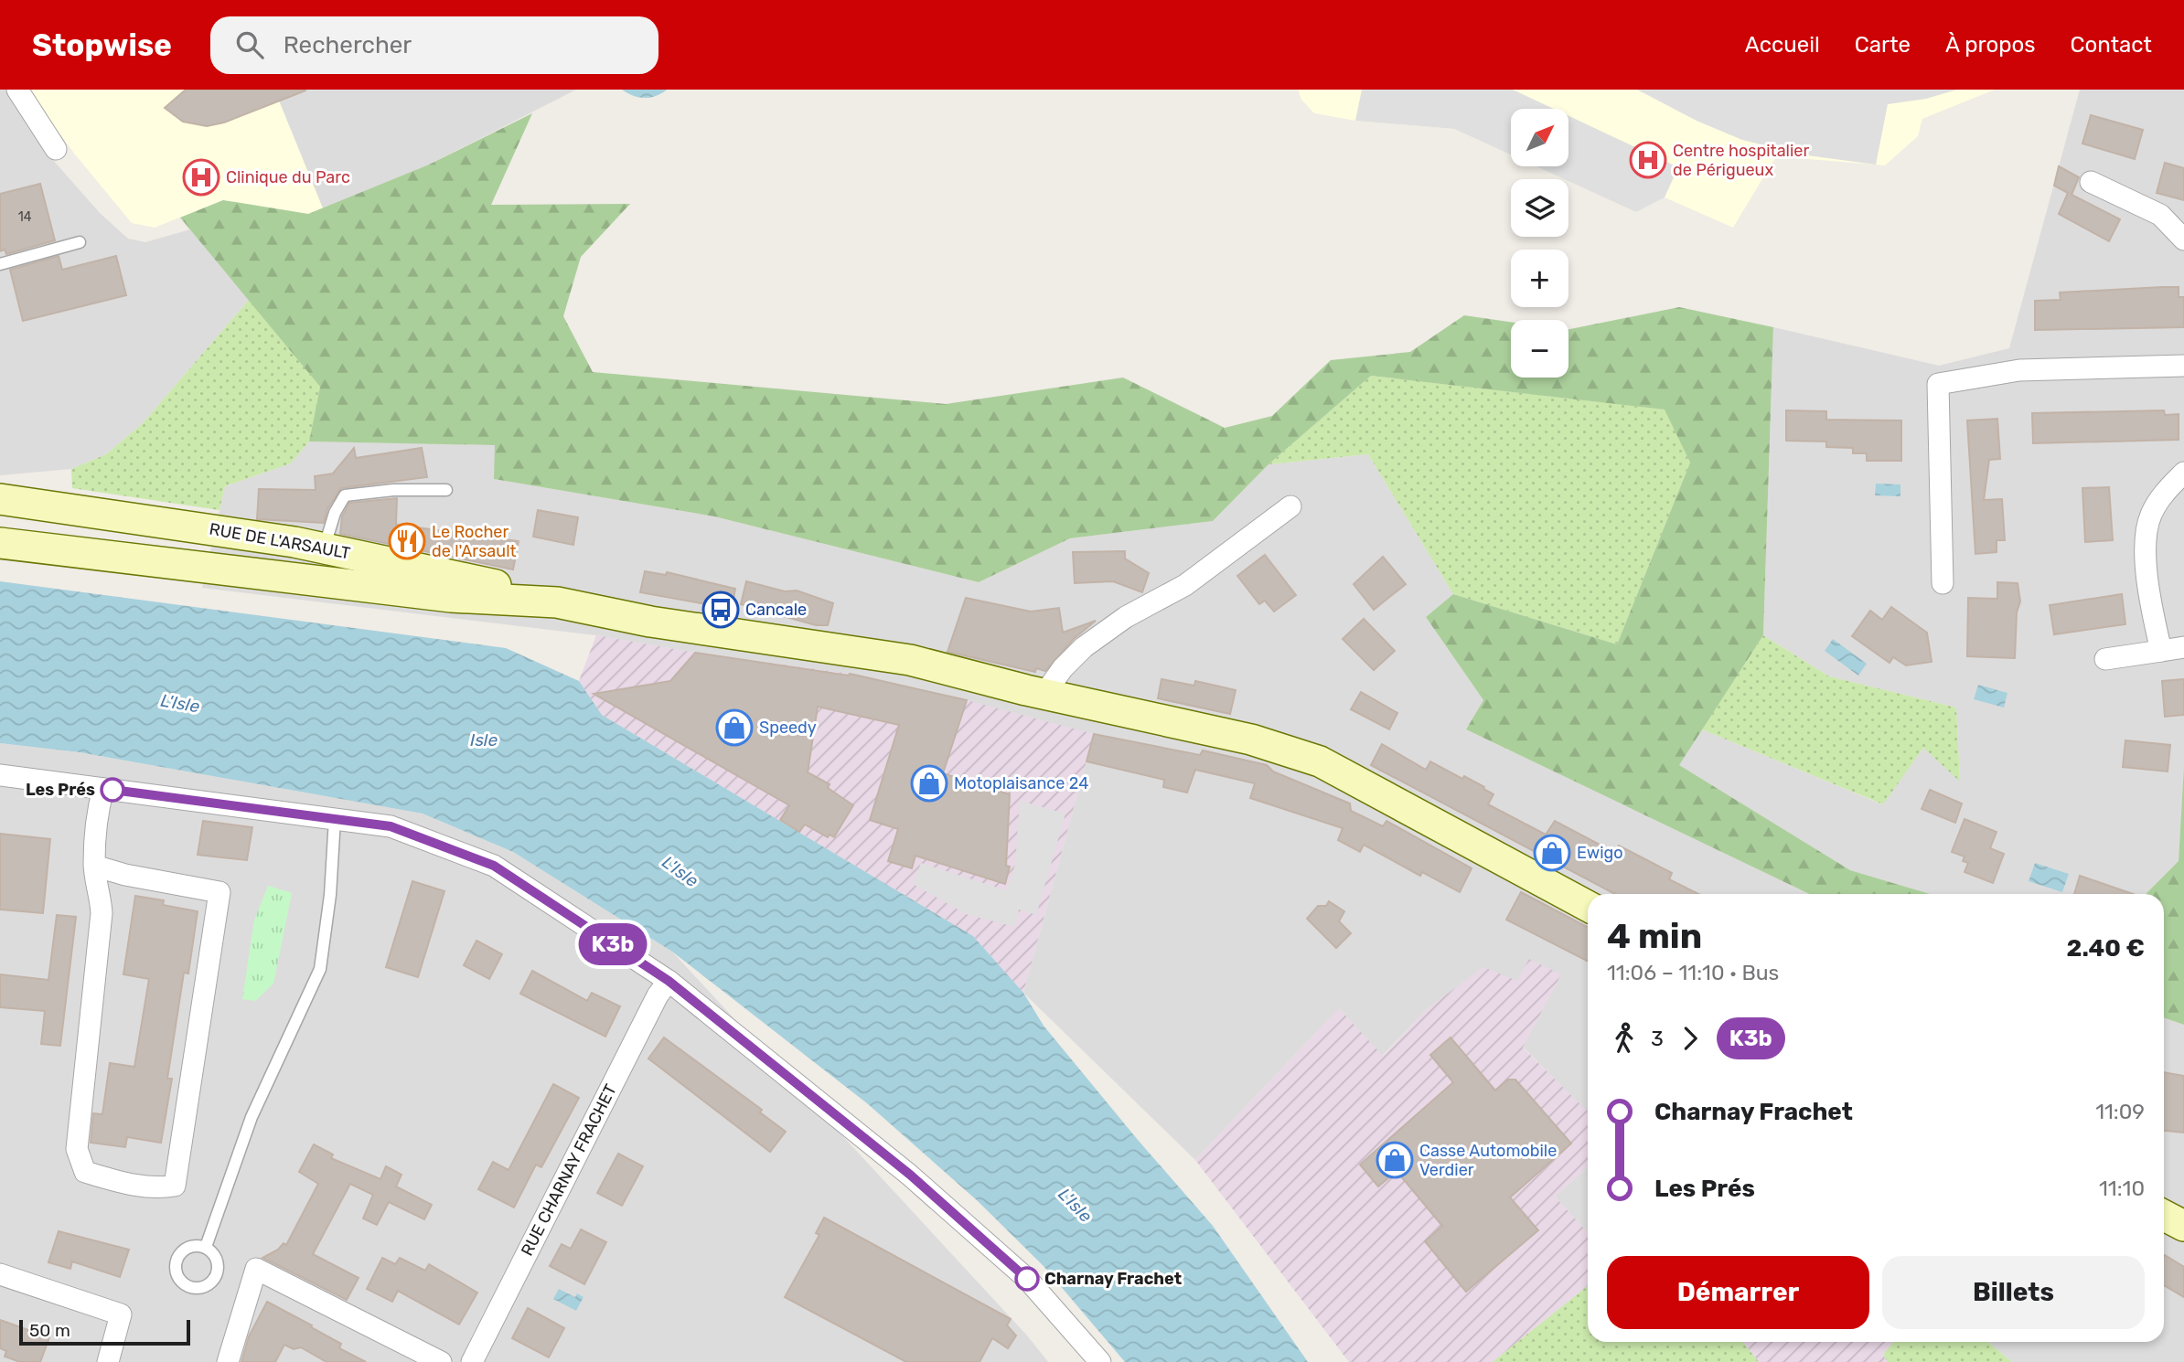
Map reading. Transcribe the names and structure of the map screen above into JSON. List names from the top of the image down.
{
  "streets": {
    "main road": ["RUE DE L'ARSAULT"],
    "street": ["RUE CHARNAY FRACHET"]
  },
  "water": ["L'Isle", "Isle"],
  "places": {
    "hospital": ["Centre hospitalier de Périgueux", "Clinique du Parc"],
    "restaurant": ["Le Rocher de l'Arsault"],
    "bus stop": ["Cancale"],
    "shop": [
      "Speedy",
      "Motoplaisance 24",
      "Ewigo",
      "Casse Automobile Verdier"
    ],
    "other": ["Les Prés", "Charnay Frachet"]
  },
  "lines": ["bus line K3b"],
  "house_numbers": ["14"],
  "scale_bar": "50 m",
  "north": "top right",
  "page": {
    "header": "Stopwise",
    "search": "Rechercher",
    "nav": [
      "Accueil",
      "Carte",
      "À propos",
      "Contact"
    ],
    "on_map": "K3b",
    "map_buttons": ["+", "−"],
    "heading": ["4 min", "11:06 – 11:10 · Bus", "2.40 €"],
    "legs": ["3", "K3b"],
    "list": [
      {
        "name": "Charnay Frachet",
        "value": "11:09"
      },
      {
        "name": "Les Prés",
        "value": "11:10"
      }
    ],
    "buttons": ["Démarrer", "Billets"],
    "scale": "50 m"
  }
}
